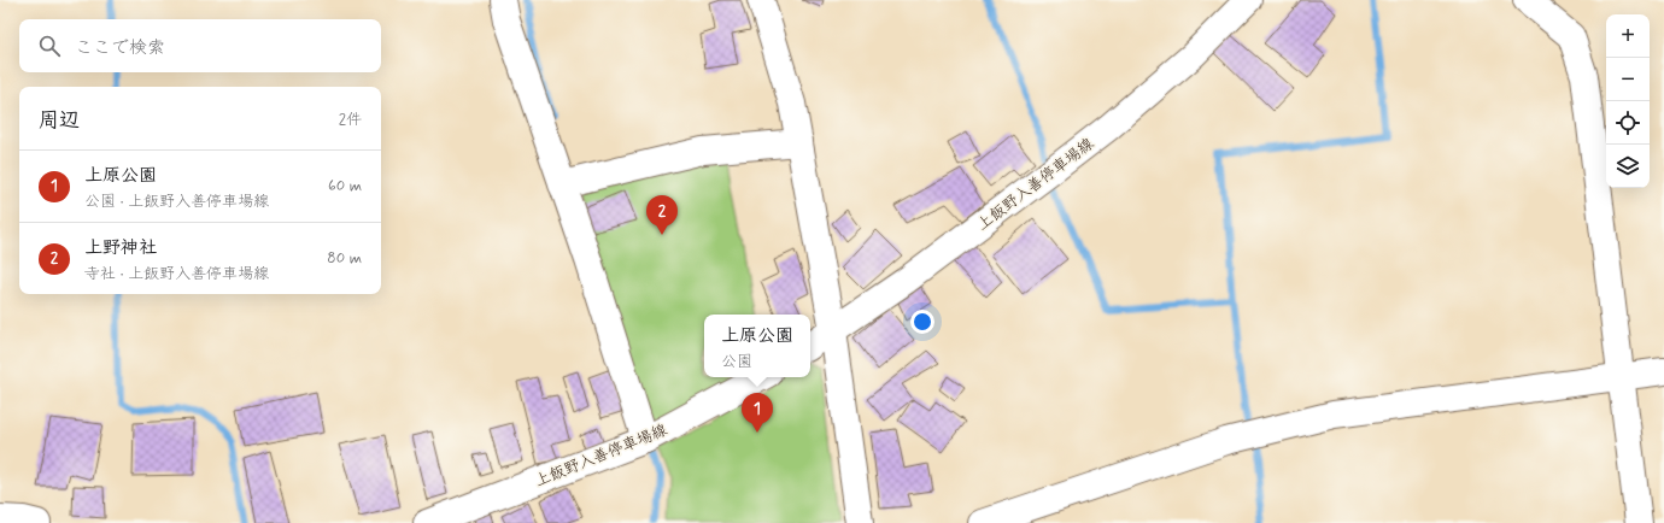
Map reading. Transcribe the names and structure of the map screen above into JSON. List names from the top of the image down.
{
  "streets": {
    "street": ["上飯野入善停車場線"]
  },
  "page": {
    "map_buttons": ["+", "−"],
    "search": "ここで検索",
    "heading": ["周辺", "2件"],
    "list": [
      {
        "mark": "1",
        "name": "上原公園",
        "note": "公園 · 上飯野入善停車場線",
        "value": "60 m"
      },
      {
        "mark": "2",
        "name": "上野神社",
        "note": "寺社 · 上飯野入善停車場線",
        "value": "80 m"
      }
    ],
    "pins": ["2", "1"],
    "popup": ["上原公園", "公園"]
  }
}
